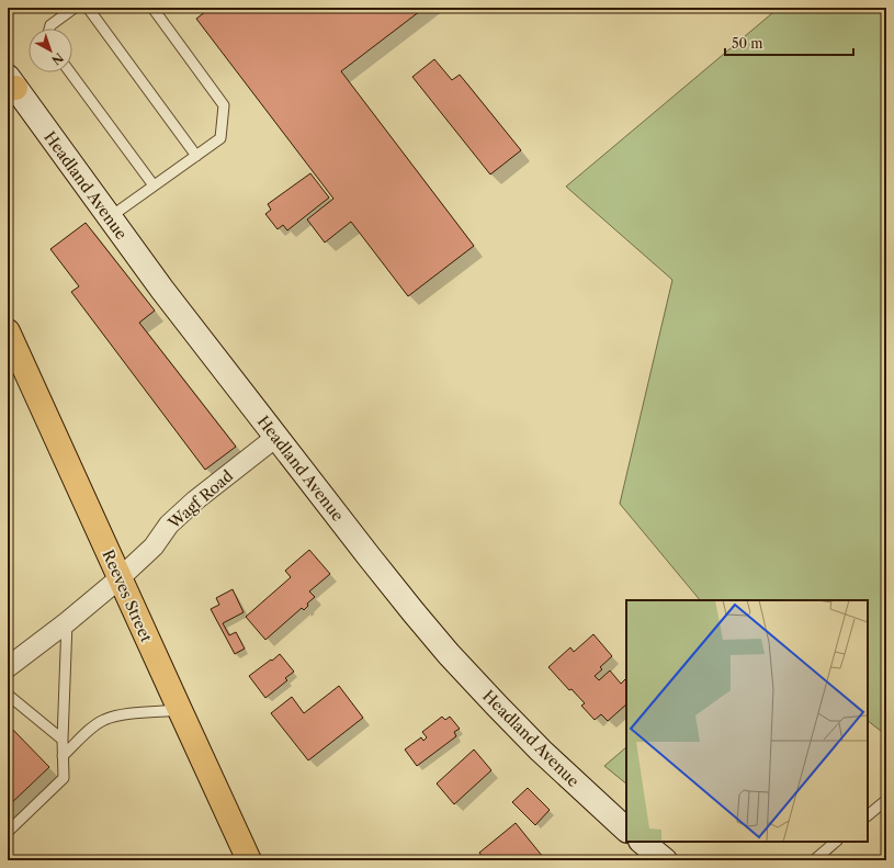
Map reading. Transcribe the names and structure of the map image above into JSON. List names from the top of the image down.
{
  "streets": {
    "main road": ["Headland Avenue", "Reeves Street"],
    "street": ["Wagf Road"]
  },
  "crossings": [
    ["Headland Avenue", "Wagf Road"],
    ["Wagf Road", "Reeves Street"]
  ],
  "scale_bar": "50 m",
  "north": "bottom right"
}
